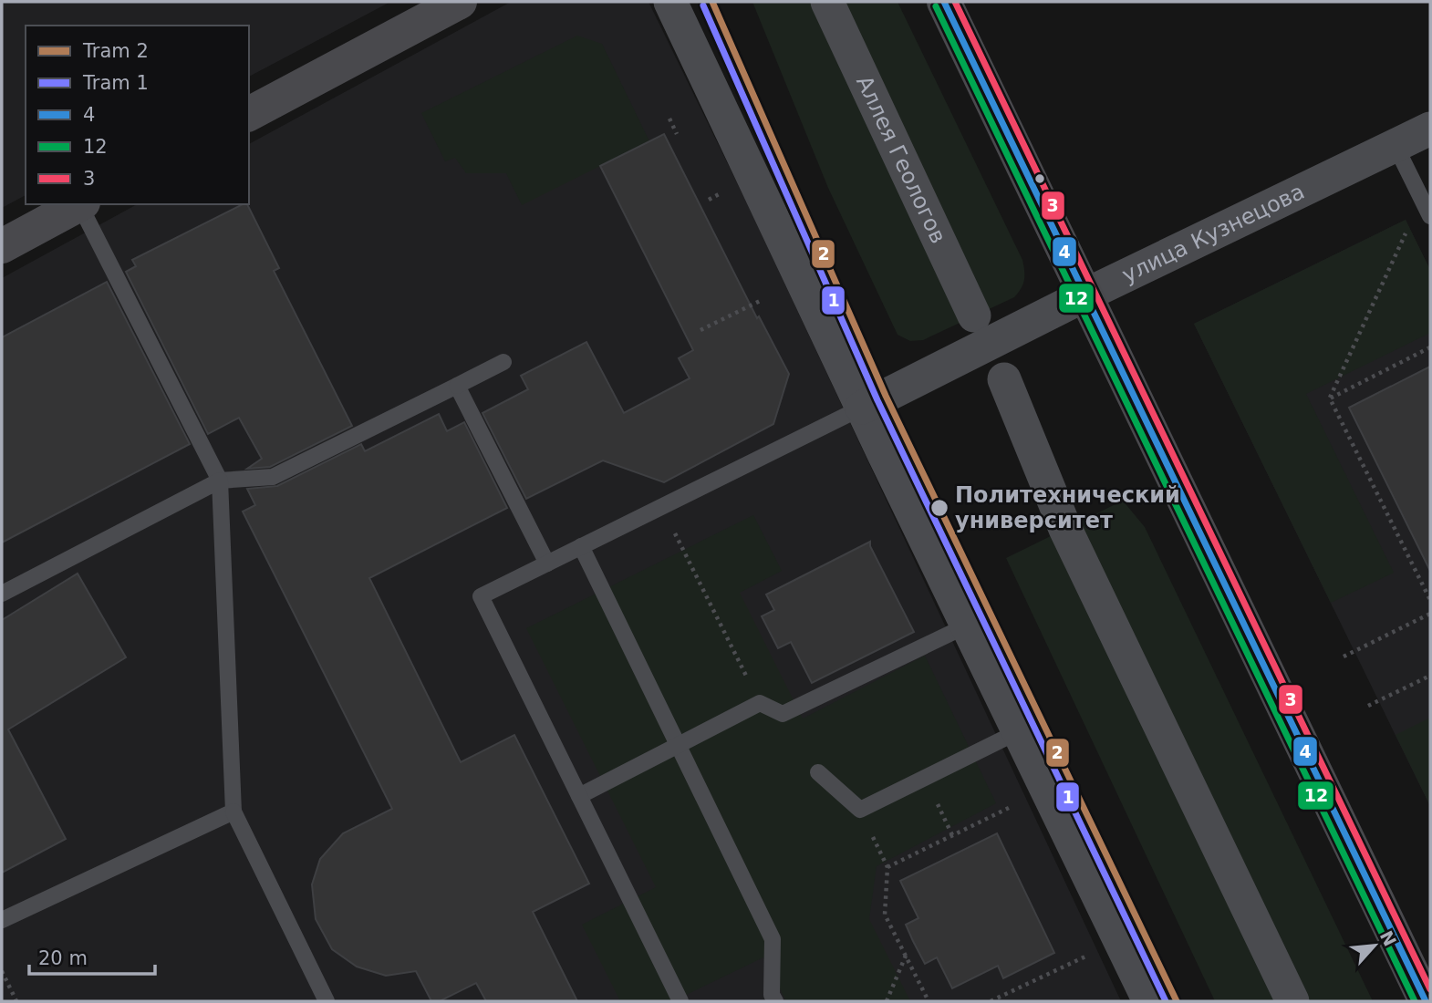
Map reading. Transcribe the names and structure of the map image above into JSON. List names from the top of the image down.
{
  "streets": {
    "street": ["Аллея Геологов", "улица Кузнецова"]
  },
  "places": ["Политехнический университет"],
  "lines": [
    "tram line 2",
    "transit line 4",
    "transit line 3",
    "tram line 1",
    "transit line 12"
  ],
  "legend": [
    "Tram 2",
    "Tram 1",
    "4",
    "12",
    "3"
  ],
  "scale_bar": "20 m",
  "north": "top right"
}
